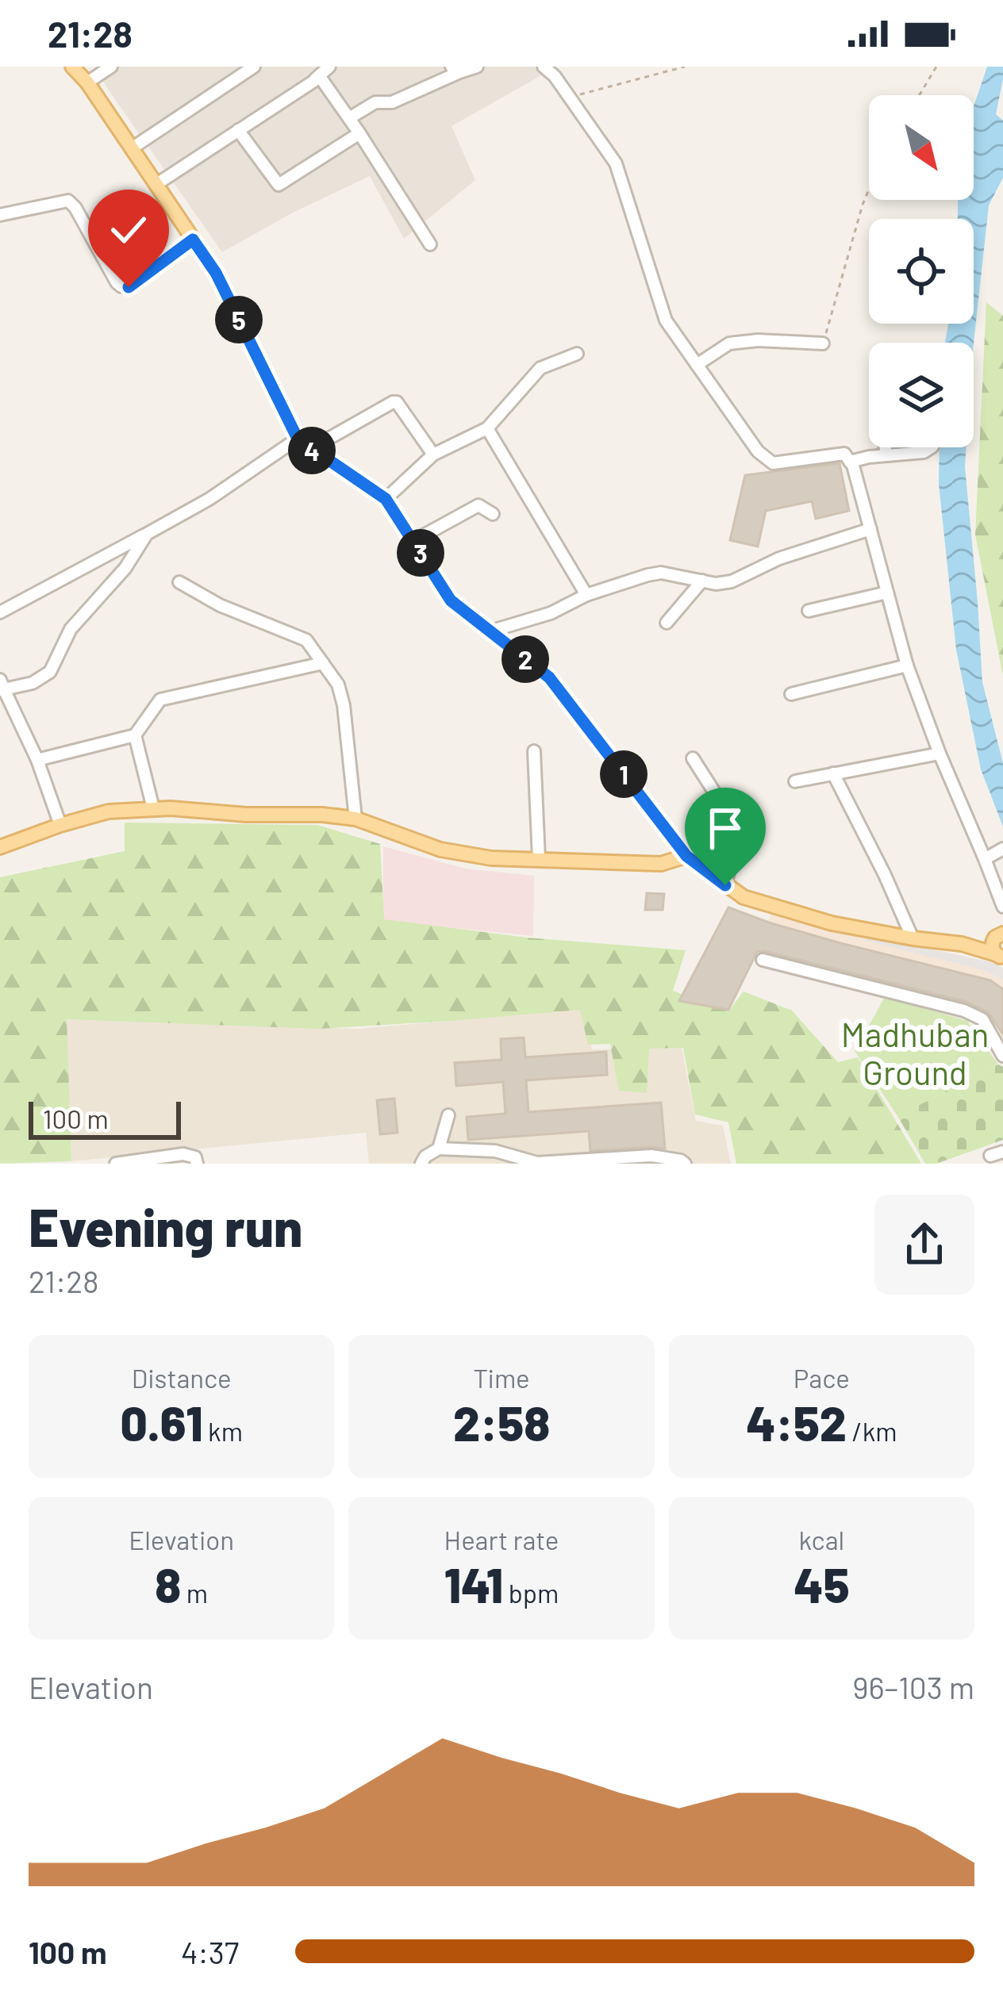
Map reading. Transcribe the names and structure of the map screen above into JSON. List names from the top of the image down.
{
  "parks": ["Madhuban Ground"],
  "scale_bar": "100 m",
  "north": "bottom right",
  "page": {
    "status": "21:28",
    "pins": [
      "5",
      "4",
      "3",
      "2",
      "1"
    ],
    "scale": "100 m",
    "heading": ["Evening run", "21:28"],
    "stats": [
      ["Distance", "0.61 km"],
      ["Time", "2:58"],
      ["Pace", "4:52 /km"],
      ["Elevation", "8 m"],
      ["Heart rate", "141 bpm"],
      ["kcal", "45"]
    ],
    "chart": ["Elevation", "96–103 m"],
    "list": [
      {
        "name": "100 m",
        "note": "4:37"
      }
    ]
  }
}
